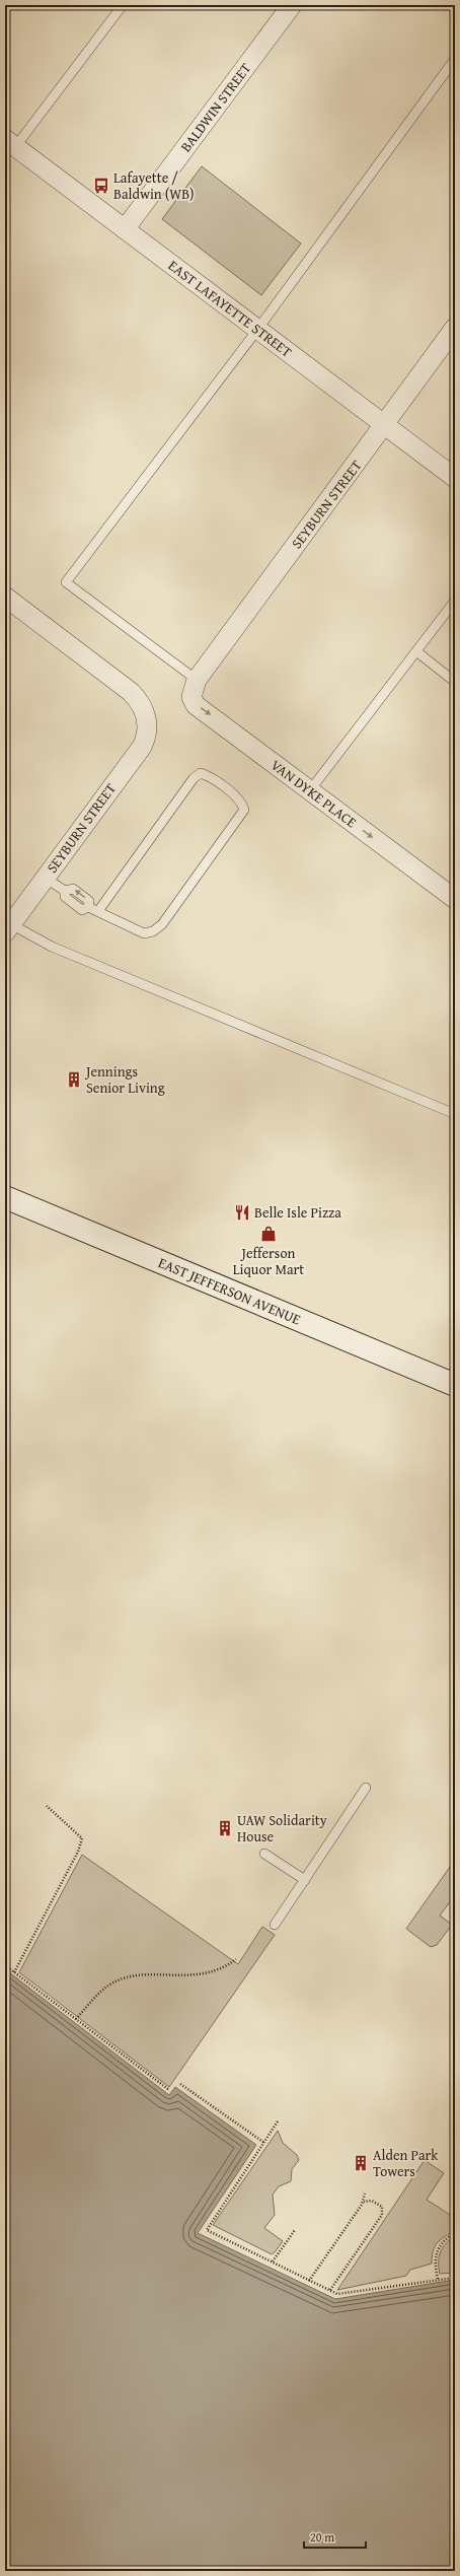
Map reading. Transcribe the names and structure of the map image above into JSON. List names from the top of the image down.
{
  "streets": {
    "main road": ["EAST JEFFERSON AVENUE"],
    "street": [
      "BALDWIN STREET",
      "EAST LAFAYETTE STREET",
      "SEYBURN STREET",
      "VAN DYKE PLACE"
    ]
  },
  "crossings": [
    ["BALDWIN STREET", "EAST LAFAYETTE STREET"],
    ["EAST LAFAYETTE STREET", "SEYBURN STREET"],
    ["SEYBURN STREET", "VAN DYKE PLACE"]
  ],
  "one_way": ["VAN DYKE PLACE"],
  "places": {
    "bus stop": ["Lafayette / Baldwin (WB)"],
    "building": ["Jennings Senior Living", "UAW Solidarity House", "Alden Park Towers"],
    "restaurant": ["Belle Isle Pizza"],
    "shop": ["Jefferson Liquor Mart"]
  },
  "scale_bar": "20 m"
}
